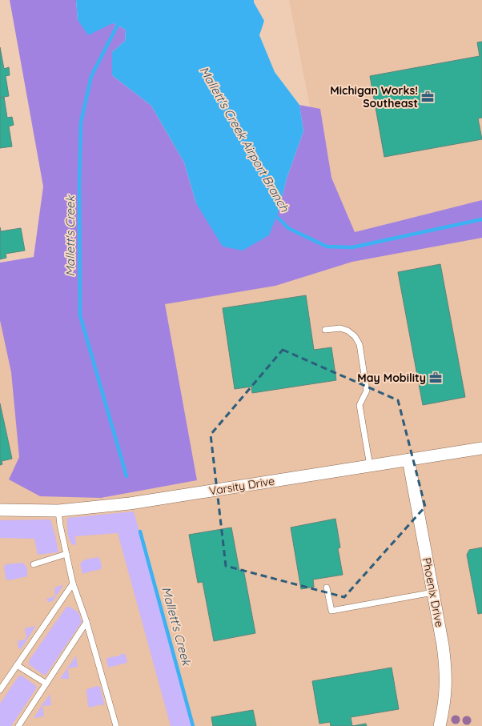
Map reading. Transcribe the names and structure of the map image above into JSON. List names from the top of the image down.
{
  "streets": {
    "street": ["Varsity Drive", "Phoenix Drive"]
  },
  "crossings": [
    ["Varsity Drive", "Phoenix Drive"]
  ],
  "water": ["Mallett's Creek Airport Branch", "Mallett's Creek"],
  "places": {
    "office": ["Michigan Works! Southeast", "May Mobility"]
  }
}
